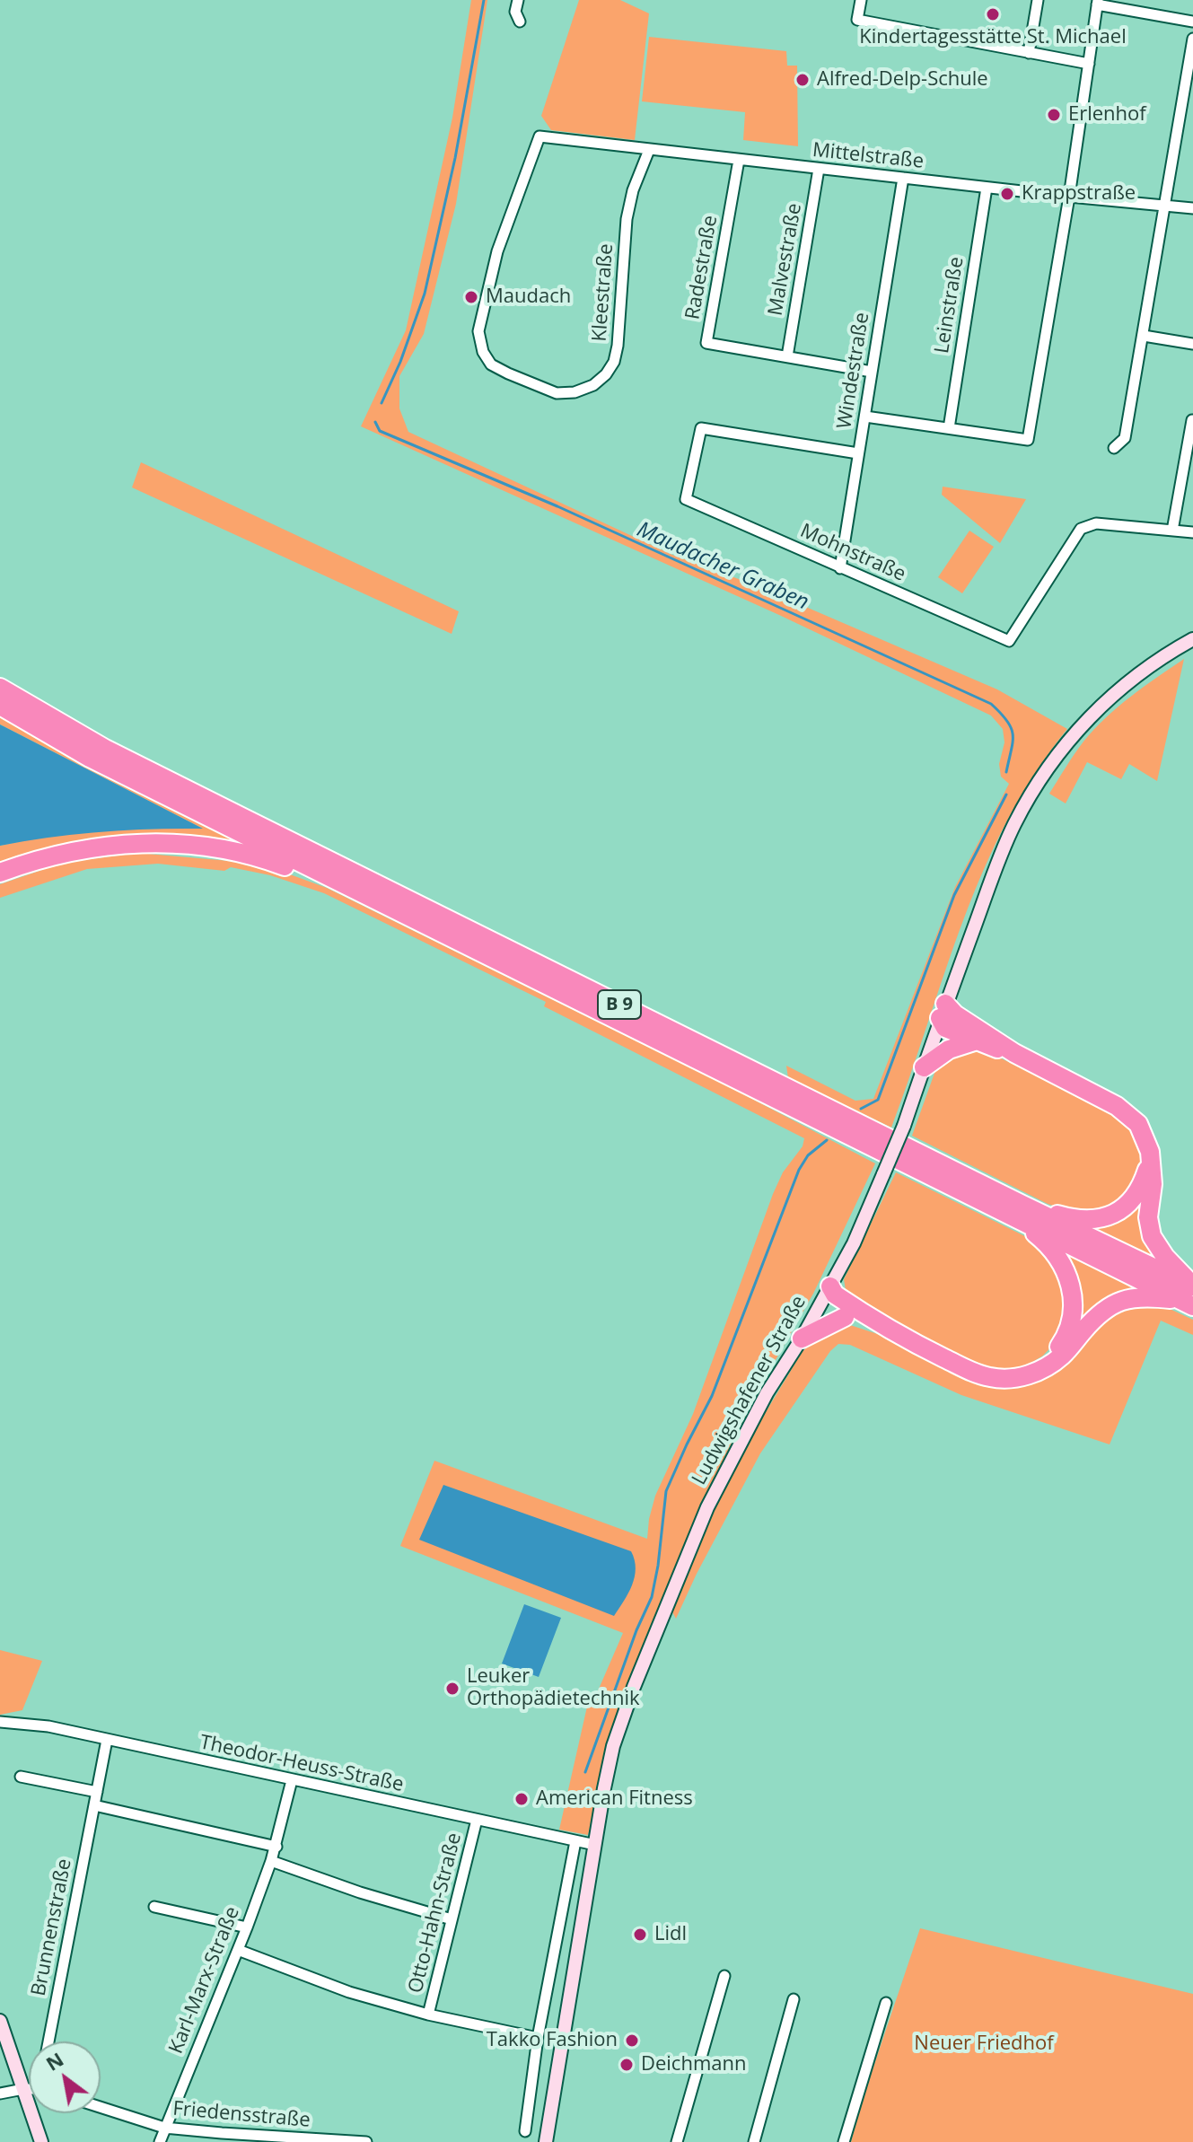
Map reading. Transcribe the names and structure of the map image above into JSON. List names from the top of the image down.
{
  "streets": {
    "highway": ["B 9"],
    "main road": ["Ludwigshafener Straße"],
    "street": [
      "Mittelstraße",
      "Malvestraße",
      "Radestraße",
      "Kleestraße",
      "Leinstraße",
      "Windestraße",
      "Mohnstraße",
      "Theodor-Heuss-Straße",
      "Otto-Hahn-Straße",
      "Brunnenstraße",
      "Karl-Marx-Straße",
      "Friedensstraße"
    ]
  },
  "crossings": [
    ["Mittelstraße", "Malvestraße"],
    ["Mittelstraße", "Radestraße"],
    ["Mittelstraße", "Kleestraße"],
    ["Mittelstraße", "Leinstraße"],
    ["Mittelstraße", "Windestraße"],
    ["Malvestraße", "Radestraße"],
    ["Radestraße", "Windestraße"],
    ["Windestraße", "Mohnstraße"],
    ["Ludwigshafener Straße", "Theodor-Heuss-Straße"],
    ["Theodor-Heuss-Straße", "Otto-Hahn-Straße"],
    ["Theodor-Heuss-Straße", "Brunnenstraße"],
    ["Theodor-Heuss-Straße", "Karl-Marx-Straße"],
    ["Karl-Marx-Straße", "Friedensstraße"]
  ],
  "water": ["Maudacher Graben"],
  "parks": ["Neuer Friedhof"],
  "places": [
    "Kindertagesstätte St. Michael",
    "Alfred-Delp-Schule",
    "Erlenhof",
    "Krappstraße",
    "Maudach",
    "Leuker Orthopädietechnik",
    "American Fitness",
    "Lidl",
    "Takko Fashion",
    "Deichmann"
  ],
  "north": "top left"
}
